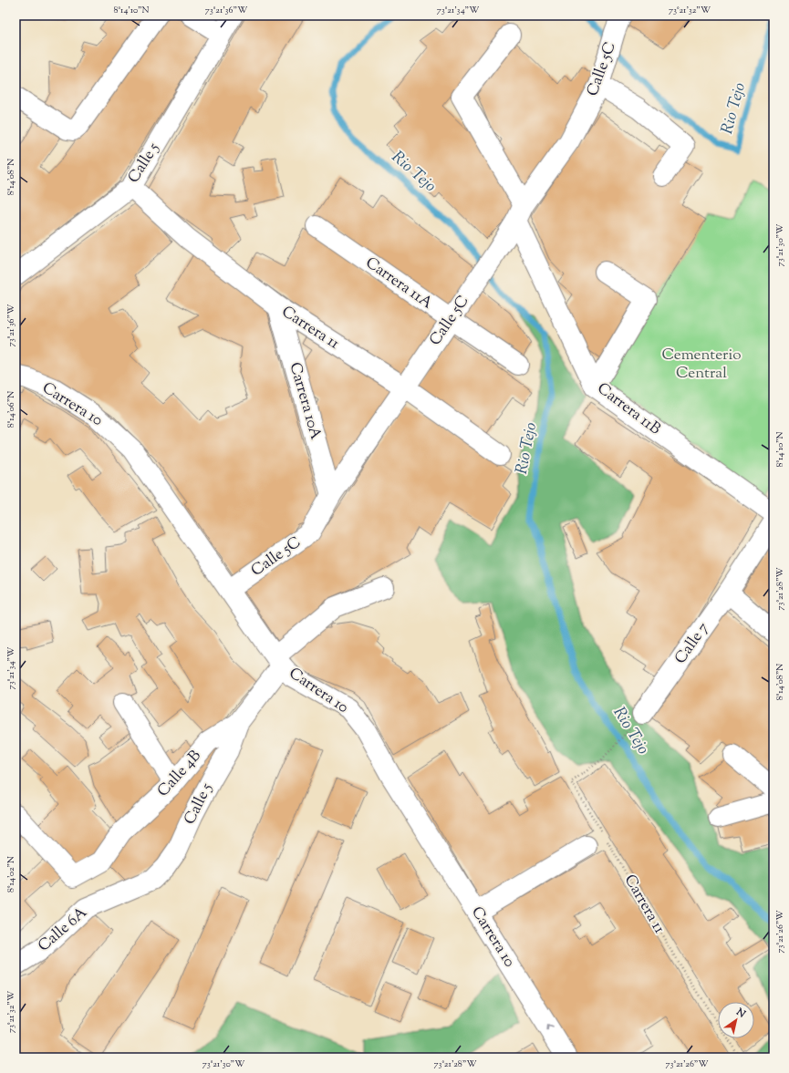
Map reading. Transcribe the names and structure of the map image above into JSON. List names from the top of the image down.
{
  "streets": {
    "street": [
      "Calle 5C",
      "Calle 5",
      "Carrera 11A",
      "Carrera 11",
      "Carrera 10A",
      "Carrera 10",
      "Carrera 11B",
      "Calle 7",
      "Calle 4B",
      "Calle 6A"
    ]
  },
  "crossings": [
    ["Calle 5C", "Carrera 11A"],
    ["Calle 5C", "Carrera 11"],
    ["Calle 5C", "Carrera 10A"],
    ["Calle 5C", "Carrera 10"],
    ["Calle 5C", "Carrera 11B"],
    ["Calle 5", "Carrera 11"],
    ["Calle 5", "Calle 4B"],
    ["Calle 5", "Calle 6A"],
    ["Carrera 11", "Carrera 10A"],
    ["Carrera 11", "Calle 7"],
    ["Carrera 10", "Calle 4B"]
  ],
  "water": ["Rio Tejo"],
  "parks": ["Cementerio Central"],
  "north": "top right",
  "coordinates": [
    "8°14'10\"N",
    "73°21'36\"W",
    "73°21'34\"W",
    "73°21'32\"W",
    "8°14'08\"N",
    "73°21'30\"W",
    "8°14'06\"N",
    "73°21'28\"W",
    "8°14'02\"N",
    "73°21'26\"W"
  ]
}
